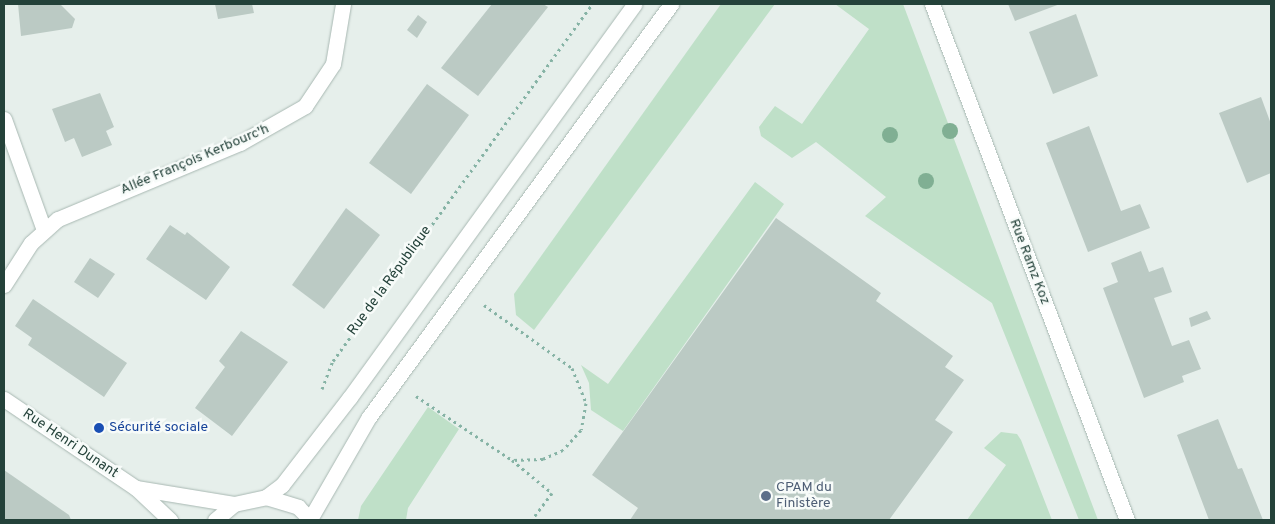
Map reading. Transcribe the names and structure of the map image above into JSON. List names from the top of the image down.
{
  "streets": {
    "street": ["Allée François Kerbourc'h", "Rue Ramz Koz", "Rue Henri Dunant"],
    "path": ["Rue de la République"]
  },
  "places": ["Sécurité sociale", "CPAM du Finistère"]
}
